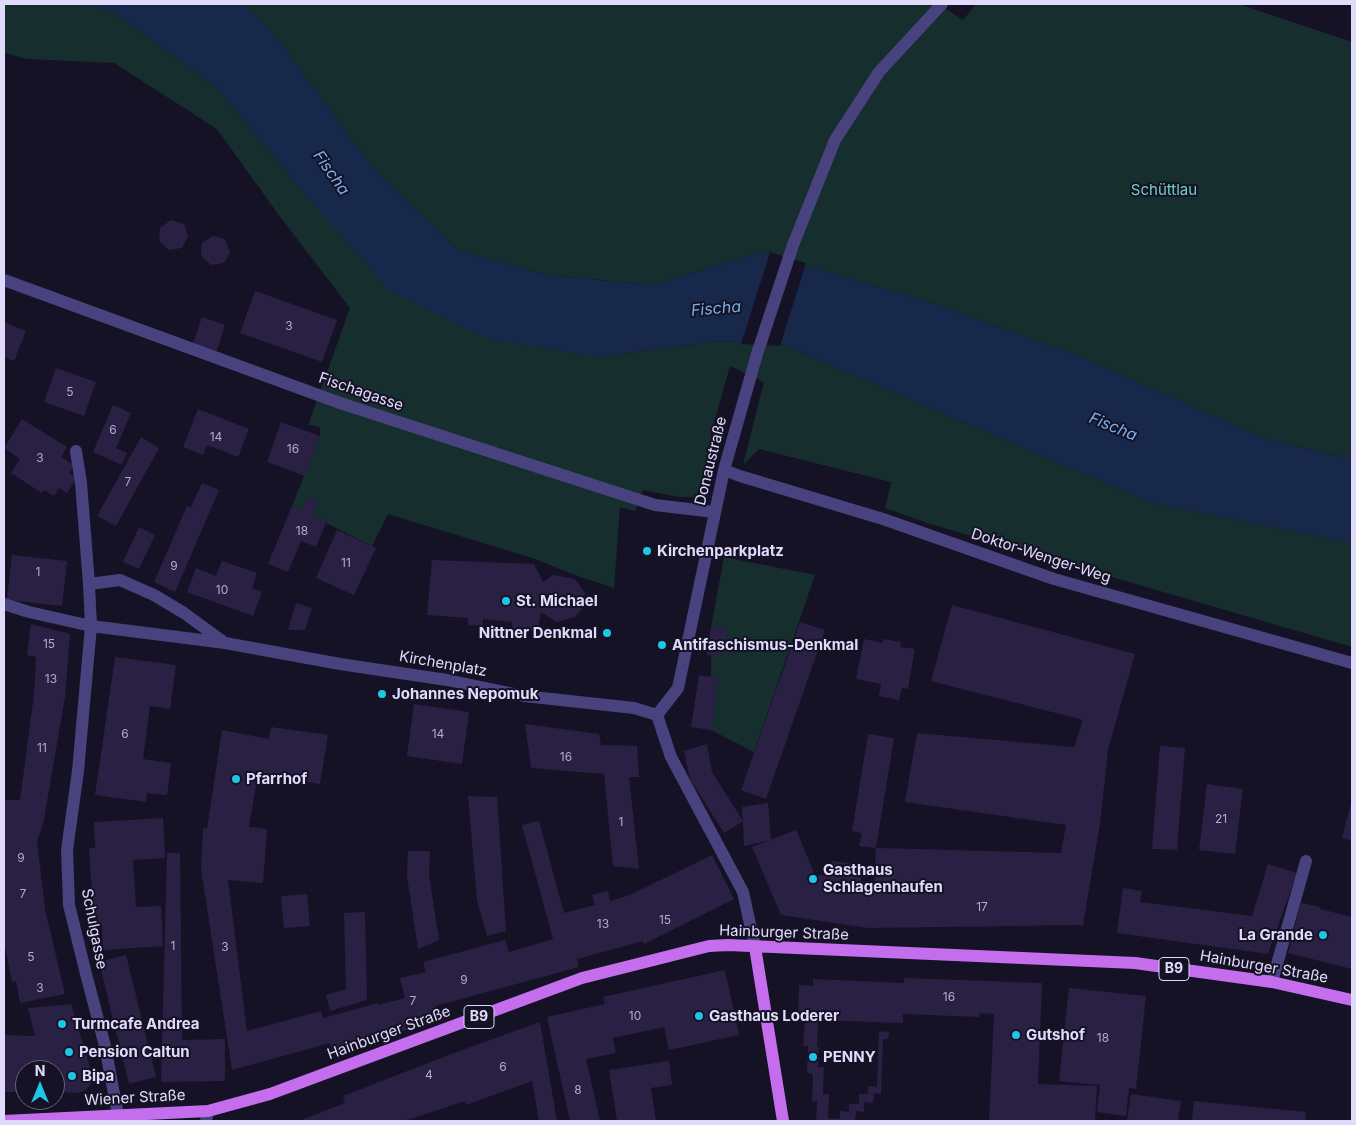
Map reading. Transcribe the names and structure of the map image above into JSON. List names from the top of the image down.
{
  "streets": {
    "main road": ["Hainburger Straße", "B9", "Wiener Straße"],
    "street": [
      "Fischagasse",
      "Donaustraße",
      "Doktor-Wenger-Weg",
      "Kirchenplatz",
      "Schulgasse"
    ]
  },
  "crossings": [
    ["Fischagasse", "Donaustraße"],
    ["Donaustraße", "Doktor-Wenger-Weg"],
    ["Donaustraße", "Kirchenplatz"],
    ["Kirchenplatz", "Schulgasse"],
    ["Schulgasse", "Wiener Straße"],
    ["Hainburger Straße", "Wiener Straße"]
  ],
  "water": ["Fischa"],
  "parks": ["Schüttlau"],
  "places": [
    "Kirchenparkplatz",
    "St. Michael",
    "Nittner Denkmal",
    "Antifaschismus-Denkmal",
    "Johannes Nepomuk",
    "Pfarrhof",
    "Gasthaus Schlagenhaufen",
    "La Grande",
    "Gasthaus Loderer",
    "Turmcafe Andrea",
    "Gutshof",
    "Pension Caltun",
    "PENNY",
    "Bipa"
  ],
  "house_numbers": [
    "3",
    "5",
    "6",
    "14",
    "16",
    "3",
    "7",
    "18",
    "11",
    "9",
    "1",
    "10",
    "15",
    "13",
    "6",
    "14",
    "11",
    "16",
    "21",
    "1",
    "9",
    "7",
    "17",
    "15",
    "13",
    "1",
    "3",
    "5",
    "9",
    "3",
    "16",
    "7",
    "10",
    "18",
    "6",
    "4",
    "8"
  ],
  "north": "top"
}
